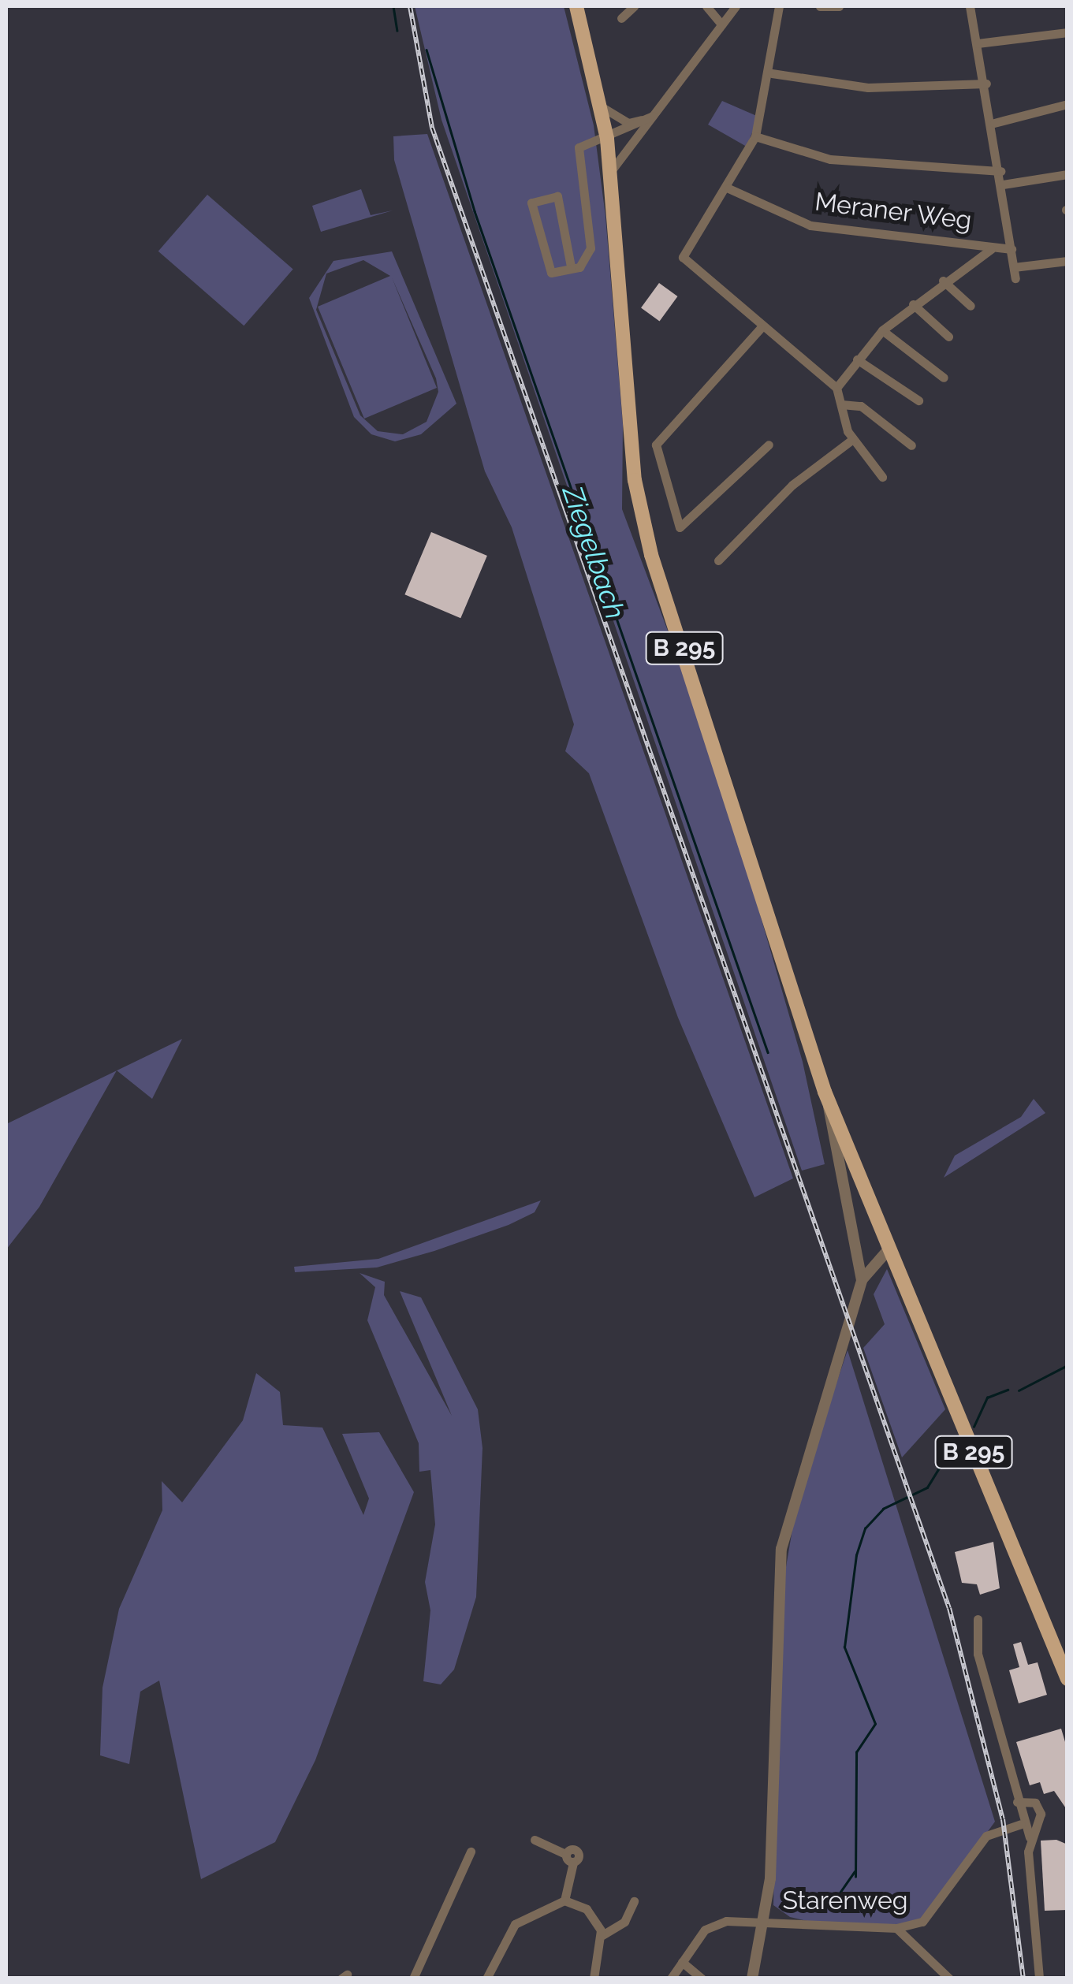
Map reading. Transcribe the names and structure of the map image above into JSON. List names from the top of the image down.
{
  "streets": {
    "main road": ["B 295"],
    "street": ["Meraner Weg", "Starenweg"]
  },
  "water": ["Ziegelbach"]
}
